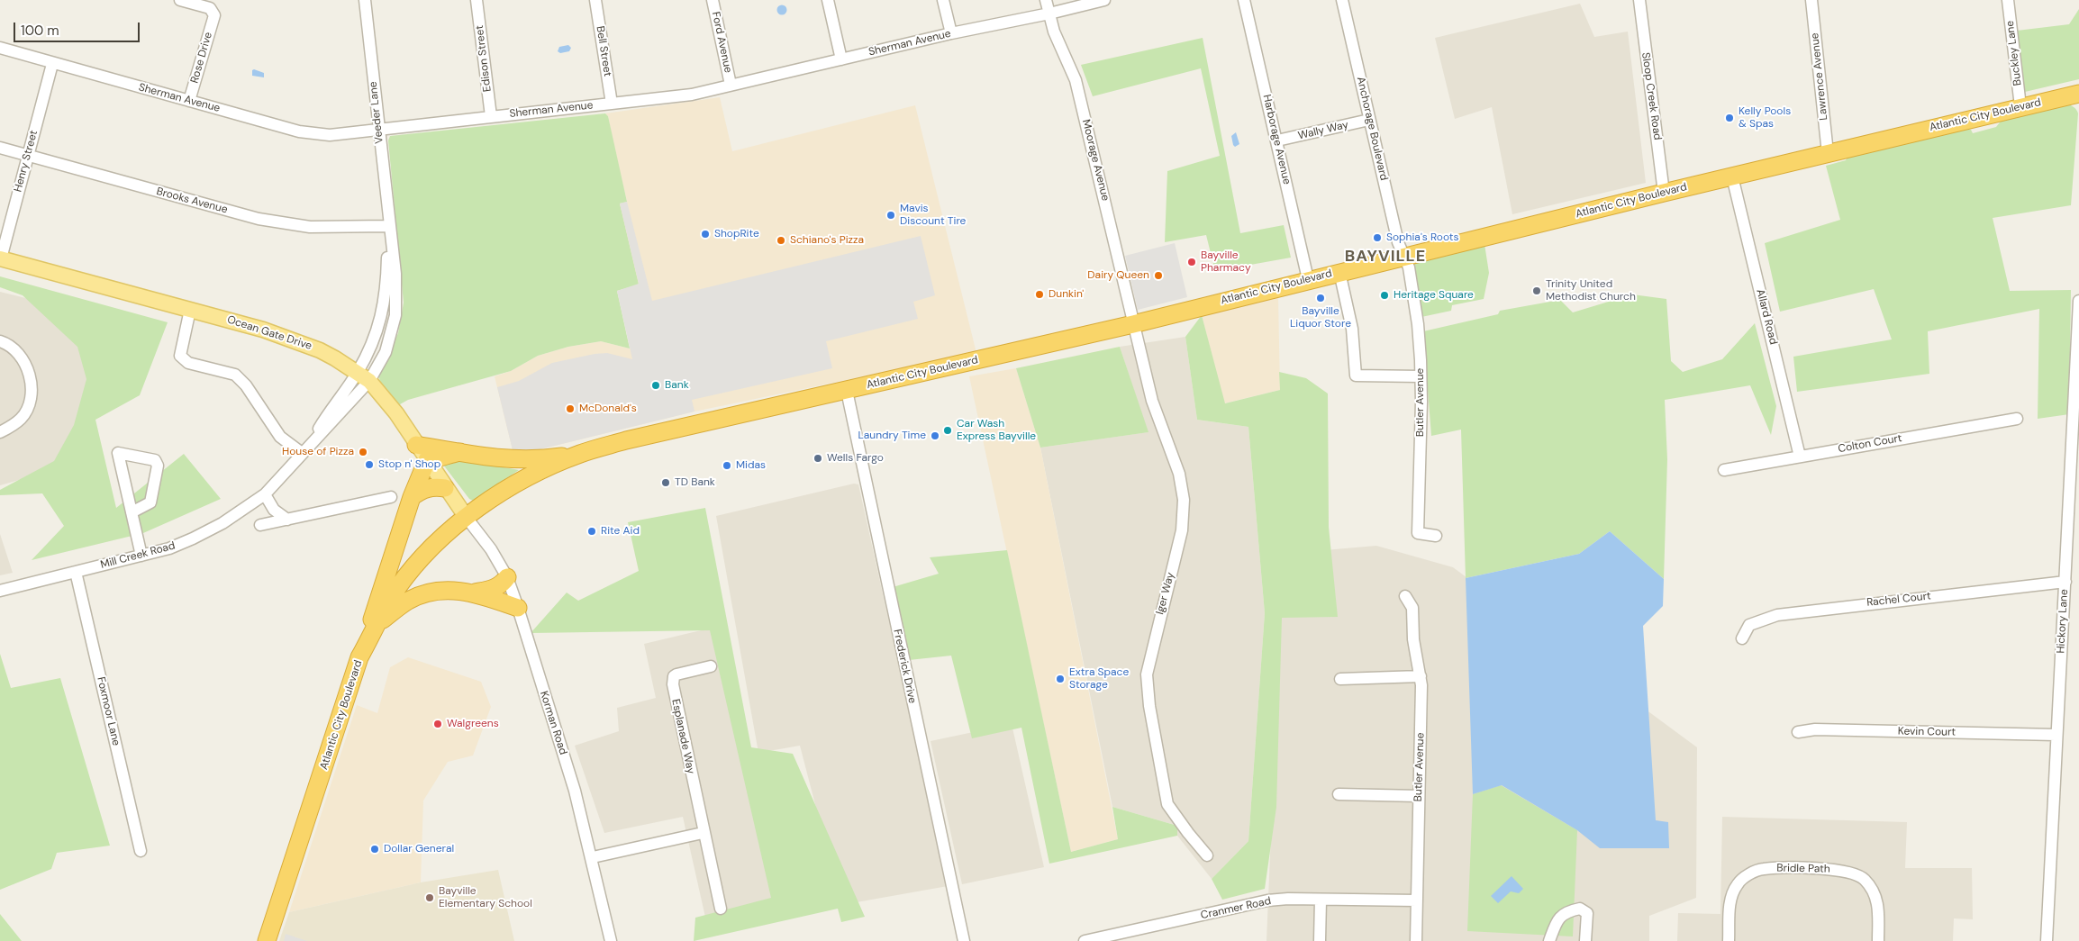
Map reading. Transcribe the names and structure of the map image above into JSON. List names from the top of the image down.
{
  "streets": {
    "highway": ["Atlantic City Boulevard"],
    "main road": ["Ocean Gate Drive"],
    "street": [
      "Ford Avenue",
      "Sherman Avenue",
      "Bell Street",
      "Buckley Lane",
      "Rose Drive",
      "Edison Street",
      "Lawrence Avenue",
      "Sloop Creek Road",
      "Veeder Lane",
      "Anchorage Boulevard",
      "Wally Way",
      "Harborage Avenue",
      "Moorage Avenue",
      "Henry Street",
      "Brooks Avenue",
      "Allard Road",
      "Butler Avenue",
      "Colton Court",
      "Mill Creek Road",
      "Iger Way",
      "Rachel Court",
      "Hickory Lane",
      "Frederick Drive",
      "Foxmoor Lane",
      "Korman Road",
      "Kevin Court",
      "Esplanade Way",
      "Bridle Path",
      "Cranmer Road"
    ]
  },
  "crossings": [
    ["Ford Avenue", "Sherman Avenue"],
    ["Sherman Avenue", "Bell Street"],
    ["Sherman Avenue", "Rose Drive"],
    ["Sherman Avenue", "Edison Street"],
    ["Sherman Avenue", "Veeder Lane"],
    ["Sherman Avenue", "Moorage Avenue"],
    ["Sherman Avenue", "Henry Street"],
    ["Buckley Lane", "Atlantic City Boulevard"],
    ["Lawrence Avenue", "Atlantic City Boulevard"],
    ["Sloop Creek Road", "Atlantic City Boulevard"],
    ["Veeder Lane", "Brooks Avenue"],
    ["Veeder Lane", "Ocean Gate Drive"],
    ["Veeder Lane", "Mill Creek Road"],
    ["Atlantic City Boulevard", "Anchorage Boulevard"],
    ["Atlantic City Boulevard", "Harborage Avenue"],
    ["Atlantic City Boulevard", "Moorage Avenue"],
    ["Atlantic City Boulevard", "Allard Road"],
    ["Atlantic City Boulevard", "Ocean Gate Drive"],
    ["Atlantic City Boulevard", "Butler Avenue"],
    ["Atlantic City Boulevard", "Iger Way"],
    ["Atlantic City Boulevard", "Frederick Drive"],
    ["Atlantic City Boulevard", "Korman Road"],
    ["Anchorage Boulevard", "Wally Way"],
    ["Anchorage Boulevard", "Butler Avenue"],
    ["Wally Way", "Harborage Avenue"],
    ["Moorage Avenue", "Iger Way"],
    ["Henry Street", "Brooks Avenue"],
    ["Henry Street", "Ocean Gate Drive"],
    ["Allard Road", "Colton Court"],
    ["Ocean Gate Drive", "Mill Creek Road"],
    ["Ocean Gate Drive", "Korman Road"],
    ["Butler Avenue", "Cranmer Road"],
    ["Mill Creek Road", "Foxmoor Lane"],
    ["Rachel Court", "Hickory Lane"],
    ["Hickory Lane", "Kevin Court"]
  ],
  "districts": ["BAYVILLE"],
  "places": [
    "Kelly Pools & Spas",
    "Mavis Discount Tire",
    "ShopRite",
    "Sophia's Roots",
    "Schiano's Pizza",
    "Bayville Pharmacy",
    "Dairy Queen",
    "Trinity United Methodist Church",
    "Dunkin'",
    "Heritage Square",
    "Bayville Liquor Store",
    "Bank",
    "McDonald's",
    "Car Wash Express Bayville",
    "Laundry Time",
    "House of Pizza",
    "Wells Fargo",
    "Stop n' Shop",
    "Midas",
    "TD Bank",
    "Rite Aid",
    "Extra Space Storage",
    "Walgreens",
    "Dollar General",
    "Bayville Elementary School"
  ],
  "scale_bar": "100 m"
}
